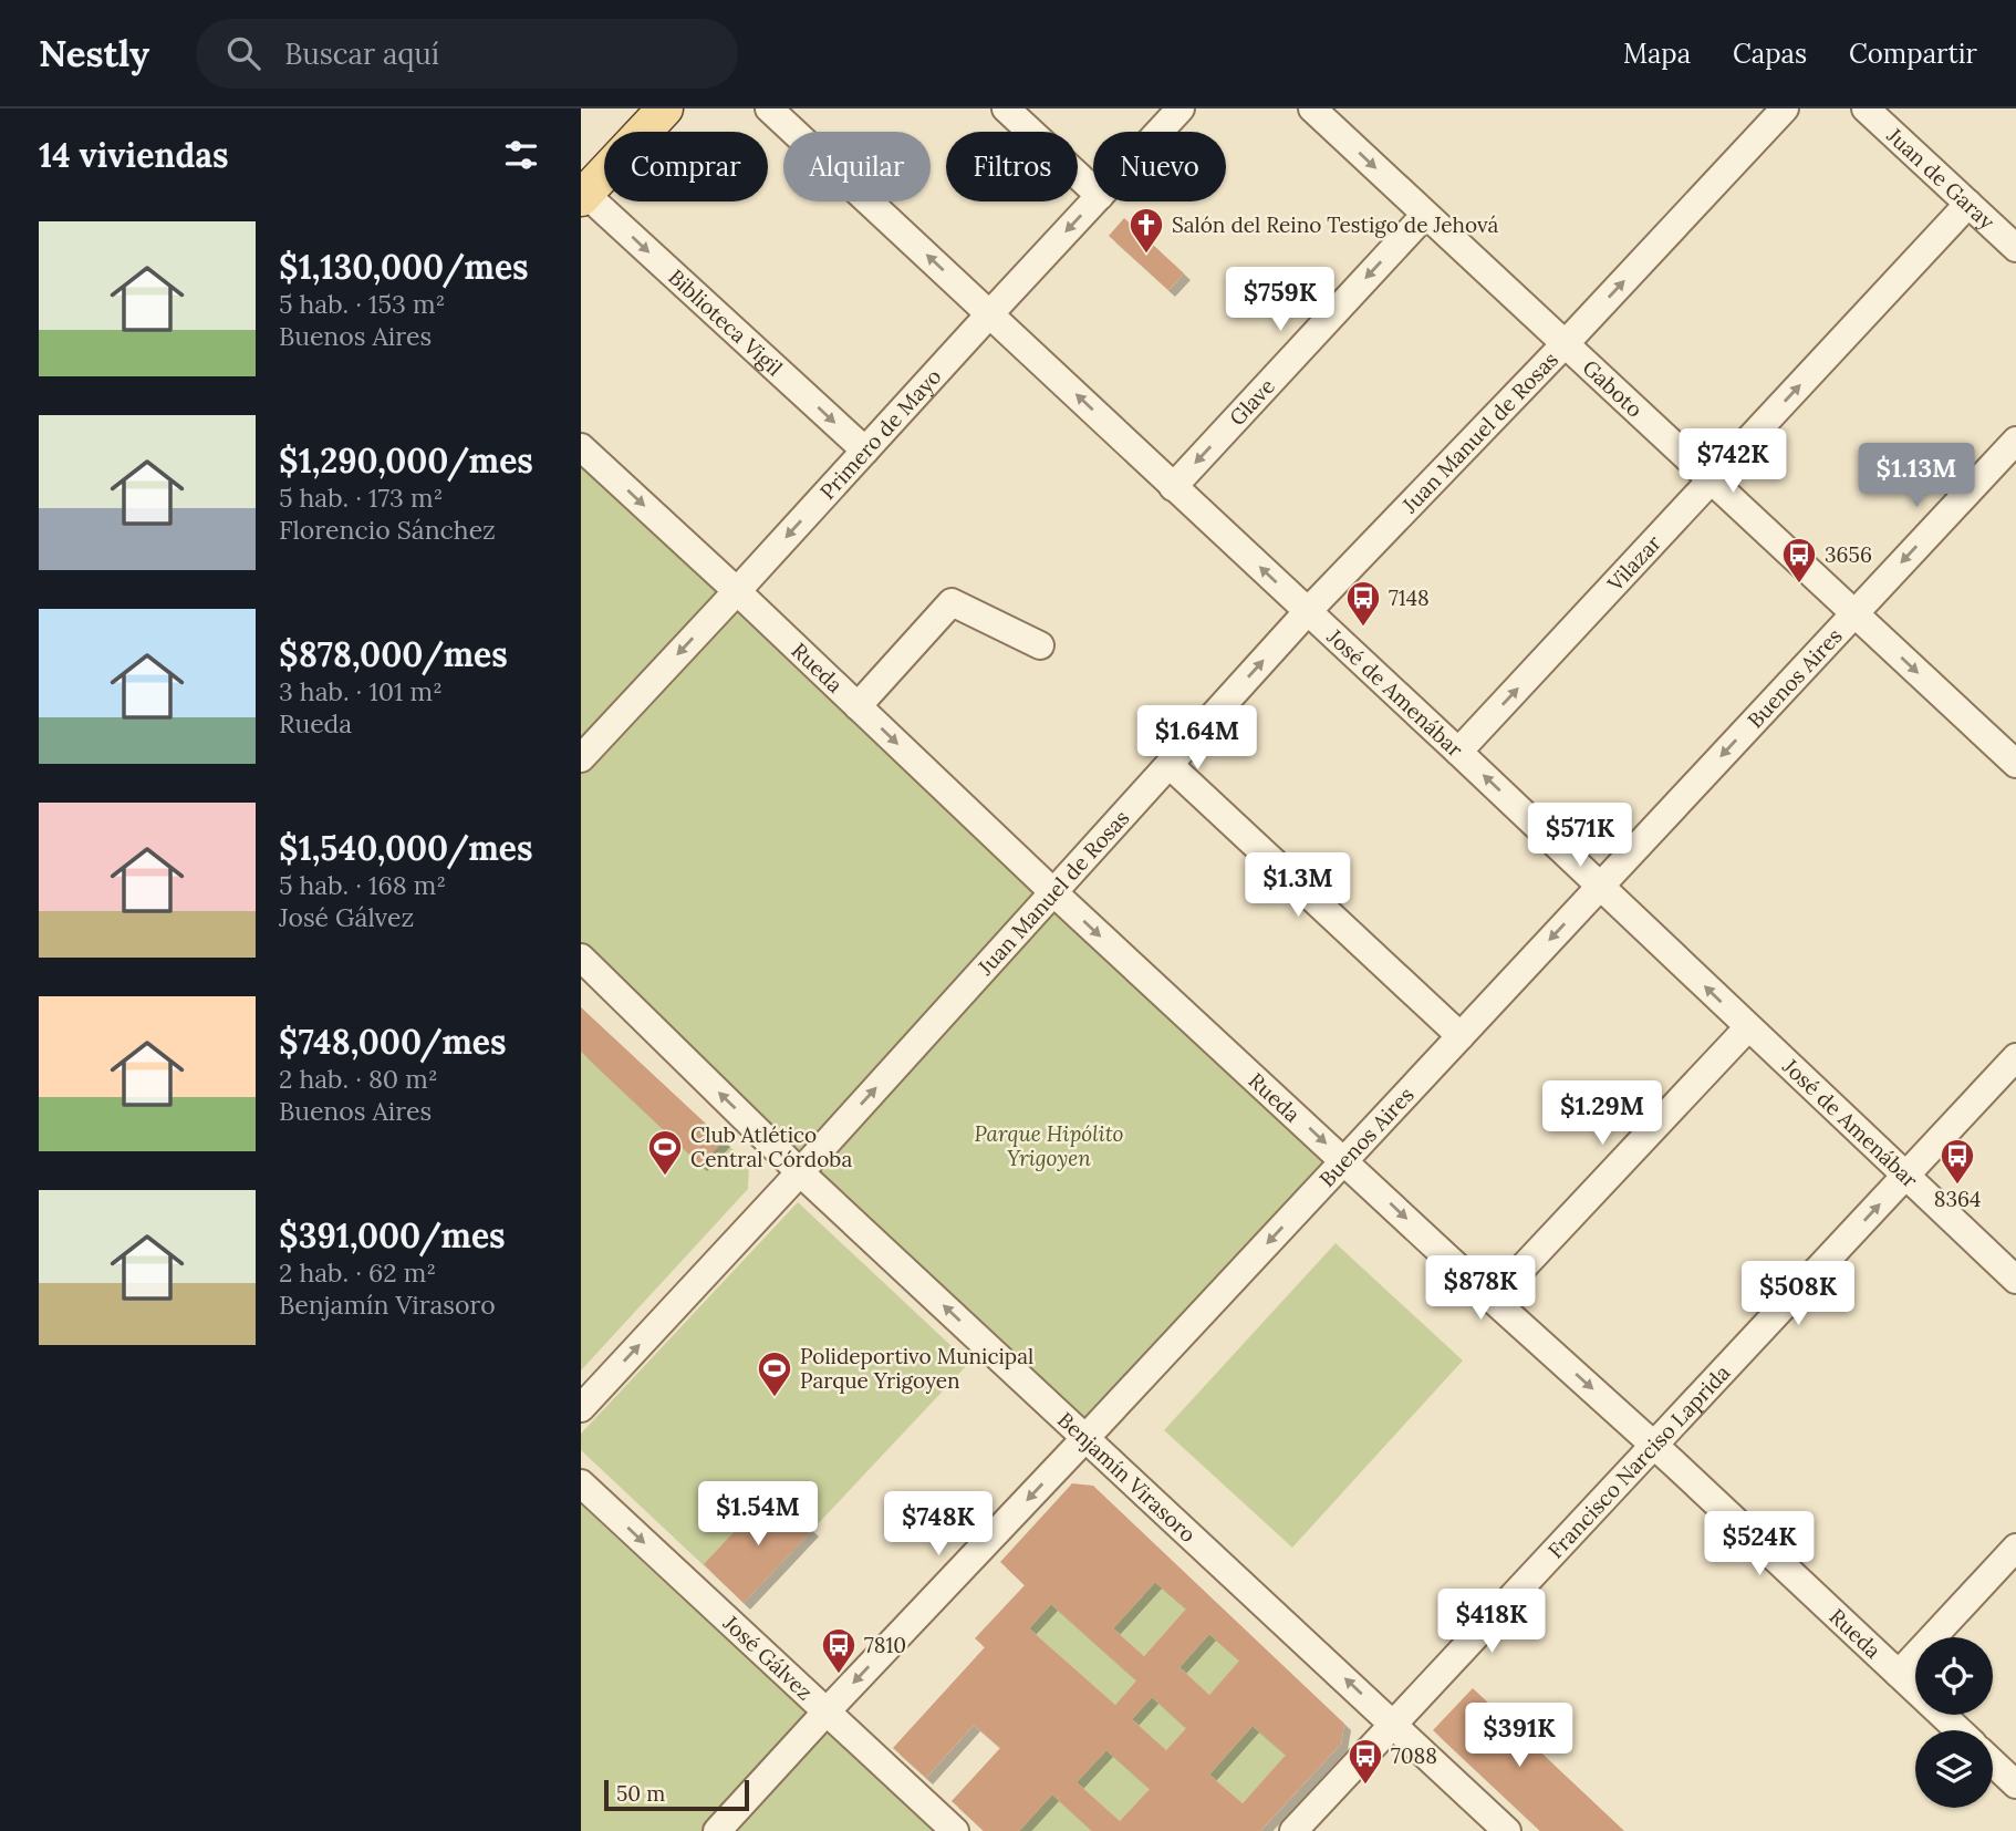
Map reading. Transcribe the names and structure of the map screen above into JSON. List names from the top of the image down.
{
  "streets": {
    "street": [
      "Juan de Garay",
      "Biblioteca Vigil",
      "Gaboto",
      "Glave",
      "Juan Manuel de Rosas",
      "Primero de Mayo",
      "Vilazar",
      "Rueda",
      "Buenos Aires",
      "José de Amenábar",
      "Francisco Narciso Laprida",
      "Benjamín Virasoro",
      "José Gálvez"
    ]
  },
  "crossings": [
    ["Juan de Garay", "Vilazar"],
    ["Biblioteca Vigil", "Primero de Mayo"],
    ["Gaboto", "Glave"],
    ["Gaboto", "Juan Manuel de Rosas"],
    ["Gaboto", "Vilazar"],
    ["Gaboto", "Buenos Aires"],
    ["Glave", "José de Amenábar"],
    ["Juan Manuel de Rosas", "Rueda"],
    ["Juan Manuel de Rosas", "José de Amenábar"],
    ["Juan Manuel de Rosas", "Benjamín Virasoro"],
    ["Primero de Mayo", "Rueda"],
    ["Primero de Mayo", "José de Amenábar"],
    ["Vilazar", "José de Amenábar"],
    ["Rueda", "Buenos Aires"],
    ["Rueda", "Francisco Narciso Laprida"],
    ["Buenos Aires", "José de Amenábar"],
    ["Buenos Aires", "Benjamín Virasoro"],
    ["Buenos Aires", "José Gálvez"],
    ["José de Amenábar", "Francisco Narciso Laprida"],
    ["Francisco Narciso Laprida", "Benjamín Virasoro"]
  ],
  "one_way": [
    "Biblioteca Vigil",
    "Gaboto",
    "Glave",
    "Juan Manuel de Rosas",
    "Primero de Mayo",
    "Vilazar",
    "Buenos Aires",
    "José de Amenábar",
    "Benjamín Virasoro",
    "José Gálvez"
  ],
  "parks": ["Parque Hipólito Yrigoyen"],
  "places": {
    "church": ["Salón del Reino Testigo de Jehová"],
    "bus stop": [
      "3656",
      "7148",
      "8364",
      "7810",
      "7088"
    ],
    "sports": ["Club Atlético Central Córdoba", "Polideportivo Municipal Parque Yrigoyen"]
  },
  "scale_bar": "50 m",
  "page": {
    "header": "Nestly",
    "search": "Buscar aquí",
    "nav": ["Mapa", "Capas", "Compartir"],
    "heading": "14 viviendas",
    "chip": [
      "Comprar",
      "Alquilar",
      "Filtros",
      "Nuevo"
    ],
    "list": [
      {
        "name": "$1,130,000/mes",
        "note": "5 hab. · 153 m² · Buenos Aires"
      },
      {
        "name": "$1,290,000/mes",
        "note": "5 hab. · 173 m² · Florencio Sánchez"
      },
      {
        "name": "$878,000/mes",
        "note": "3 hab. · 101 m² · Rueda"
      },
      {
        "name": "$1,540,000/mes",
        "note": "5 hab. · 168 m² · José Gálvez"
      },
      {
        "name": "$748,000/mes",
        "note": "2 hab. · 80 m² · Buenos Aires"
      },
      {
        "name": "$391,000/mes",
        "note": "2 hab. · 62 m² · Benjamín Virasoro"
      }
    ],
    "price": [
      "$759K",
      "$742K",
      "$1.13M",
      "$1.64M",
      "$571K",
      "$1.3M",
      "$1.29M",
      "$878K",
      "$508K",
      "$1.54M",
      "$748K",
      "$524K",
      "$418K",
      "$391K"
    ],
    "scale": "50 m"
  }
}
